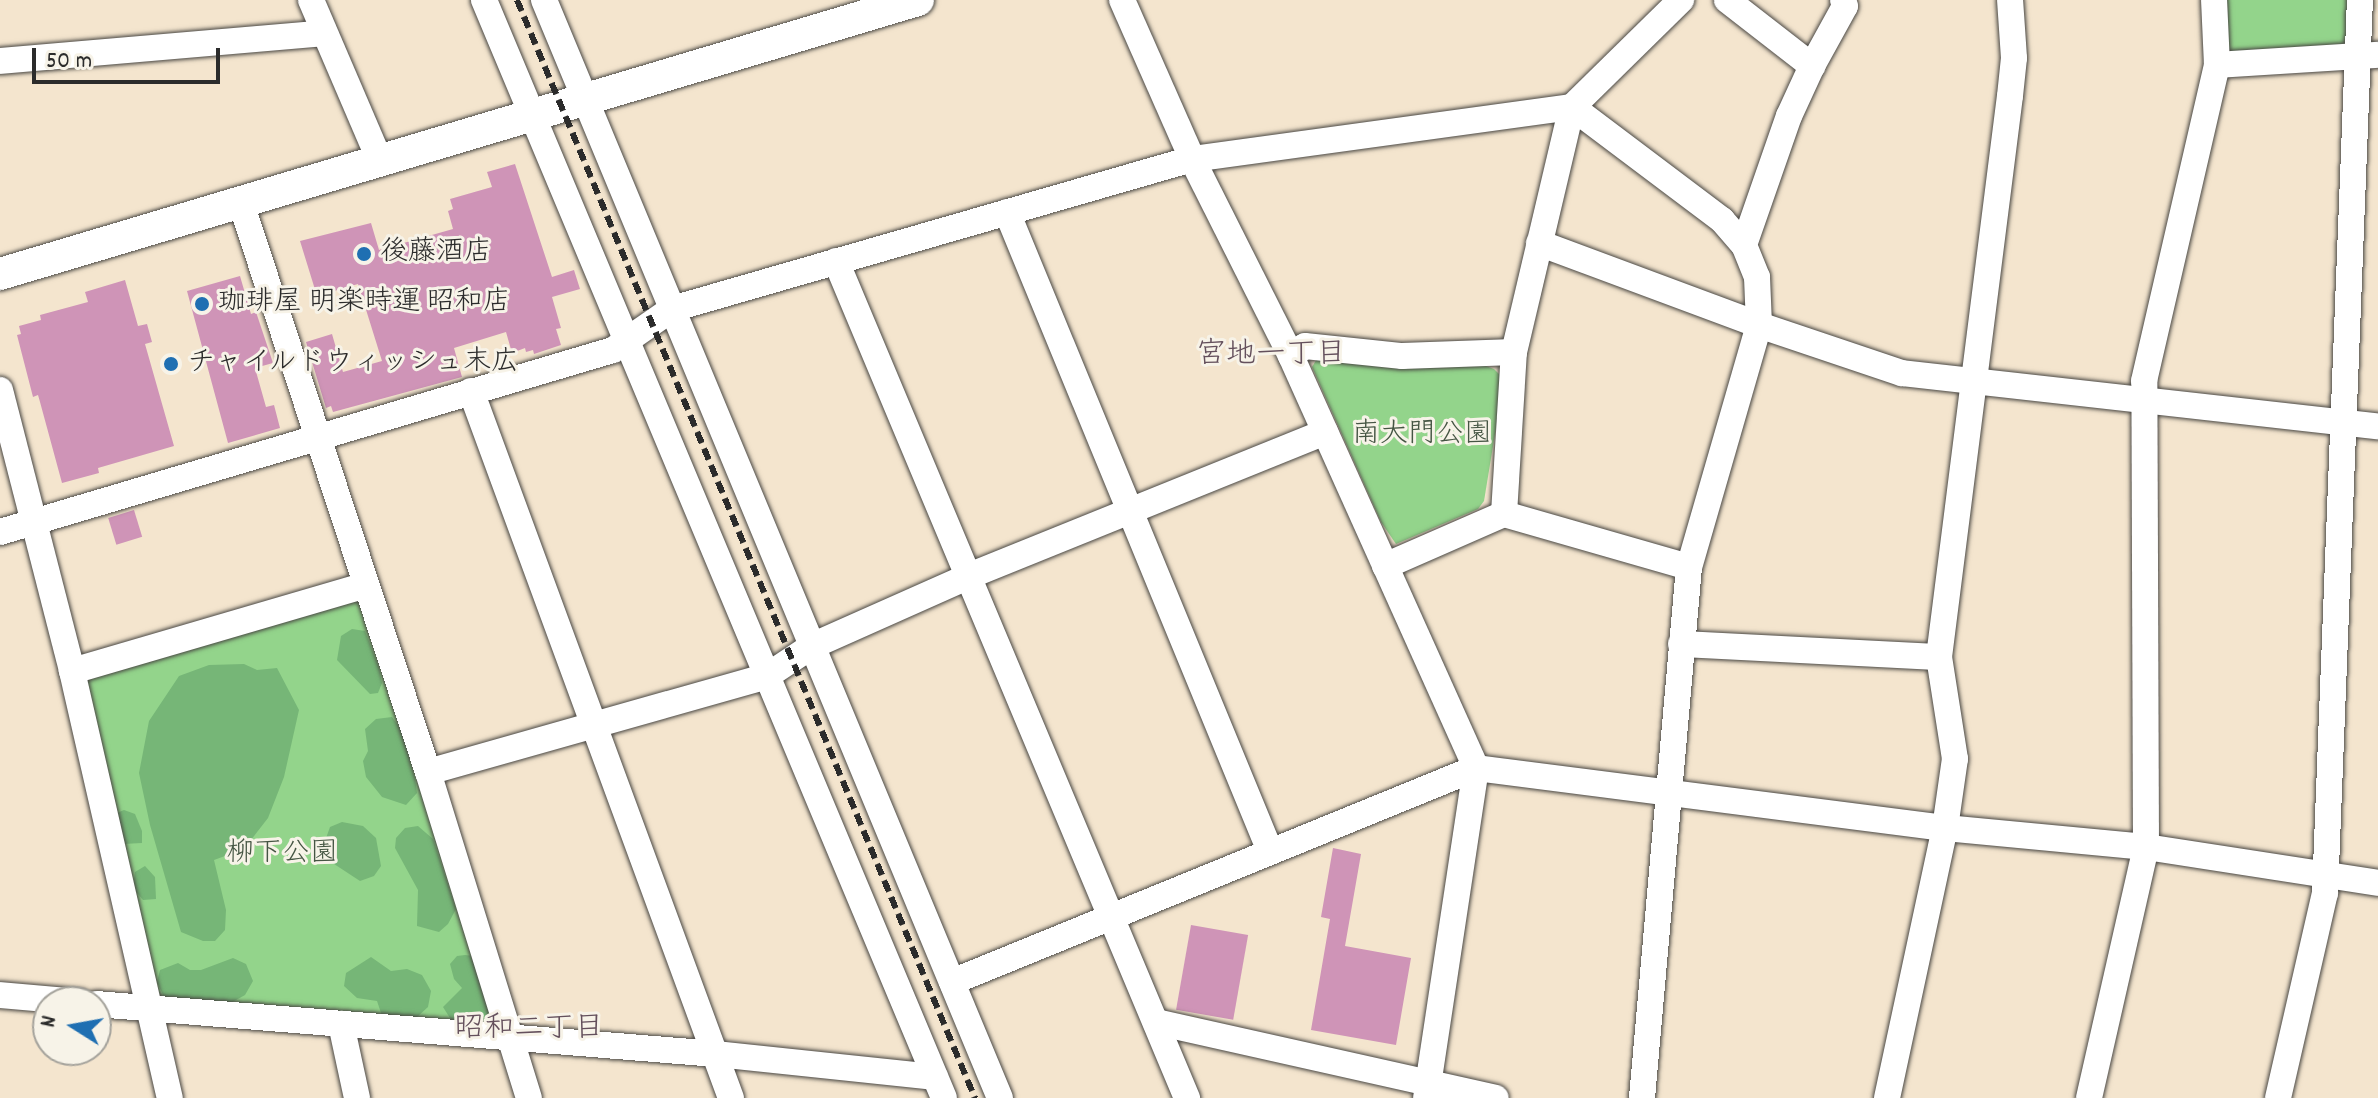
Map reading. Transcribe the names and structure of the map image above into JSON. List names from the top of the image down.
{
  "districts": ["宮地一丁目", "昭和二丁目"],
  "parks": ["南大門公園", "柳下公園"],
  "places": ["後藤酒店", "珈琲屋 明楽時運 昭和店", "チャイルドウィッシュ末広"],
  "scale_bar": "50 m",
  "north": "left"
}
